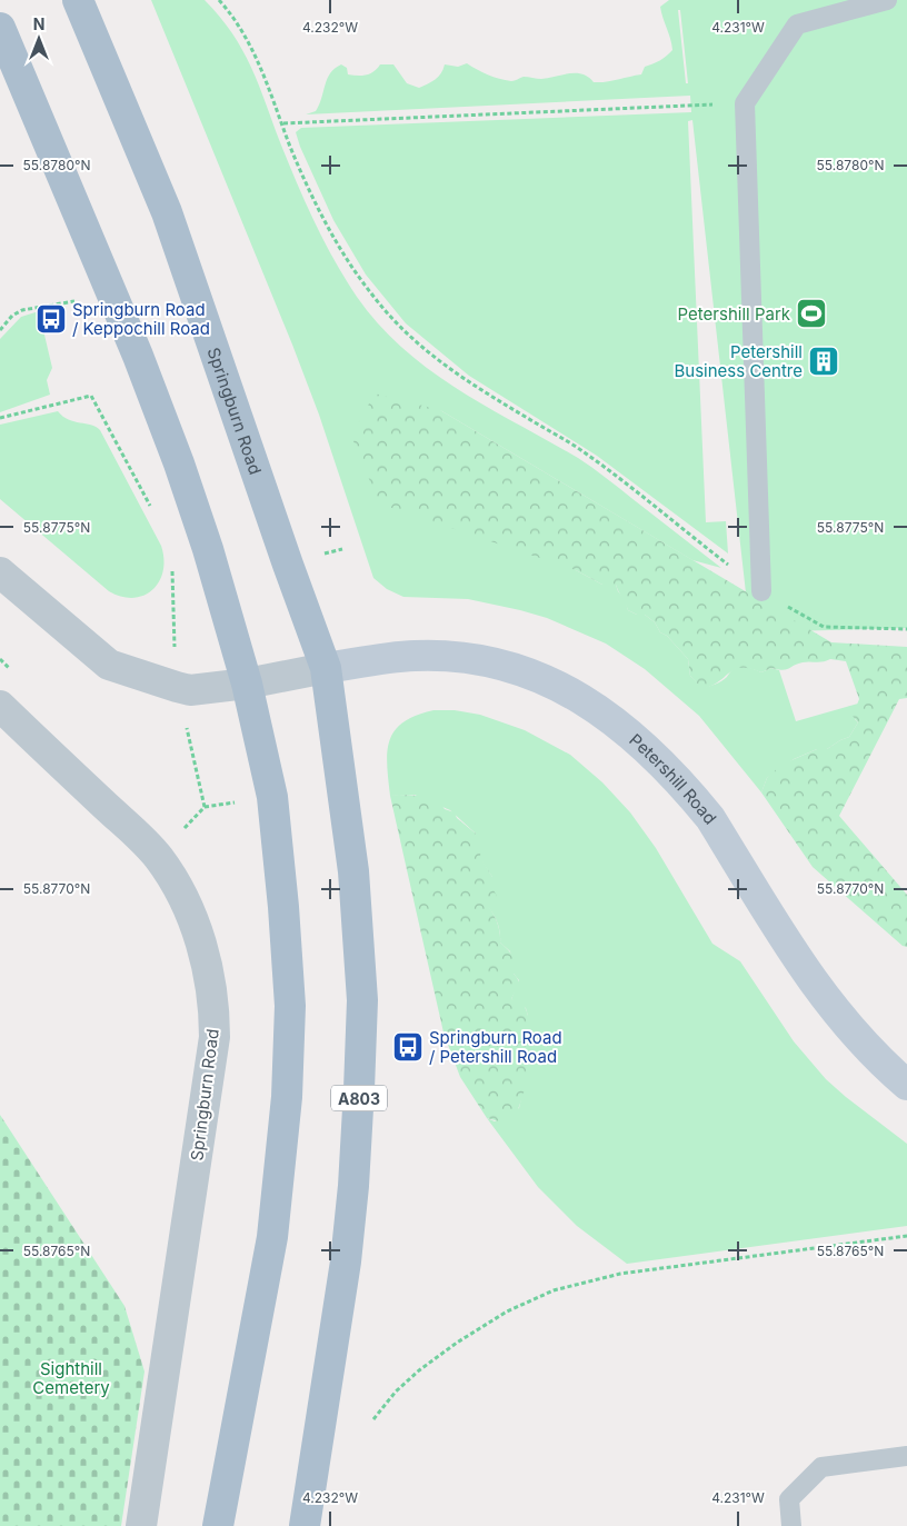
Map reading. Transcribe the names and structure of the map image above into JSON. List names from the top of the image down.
{
  "streets": {
    "main road": ["Springburn Road", "A803"],
    "street": ["Petershill Road"]
  },
  "crossings": [
    ["Springburn Road", "Petershill Road"]
  ],
  "parks": ["Sighthill Cemetery"],
  "places": {
    "sports": ["Petershill Park"],
    "bus stop": ["Springburn Road / Keppochill Road", "Springburn Road / Petershill Road"],
    "building": ["Petershill Business Centre"]
  },
  "north": "top",
  "coordinates": [
    "4.232°W",
    "4.231°W",
    "55.8780°N",
    "55.8775°N",
    "55.8770°N",
    "55.8765°N"
  ]
}
